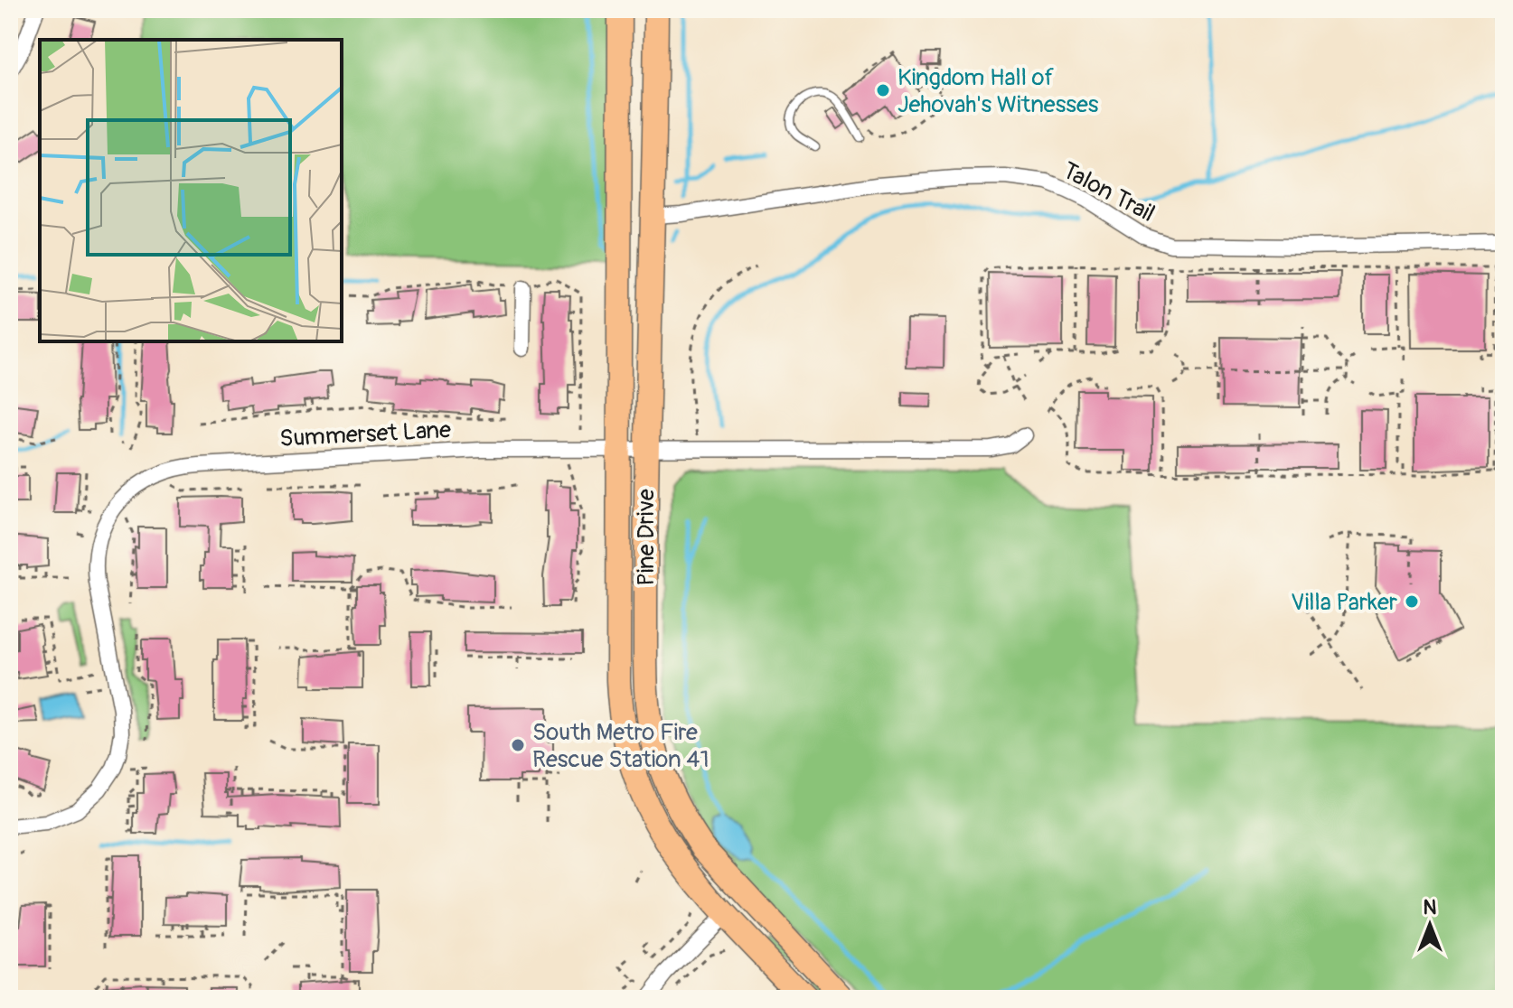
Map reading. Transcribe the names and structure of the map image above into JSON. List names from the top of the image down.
{
  "streets": {
    "main road": ["Pine Drive"],
    "street": ["Talon Trail", "Summerset Lane"]
  },
  "crossings": [
    ["Talon Trail", "Pine Drive"],
    ["Summerset Lane", "Pine Drive"]
  ],
  "places": ["Kingdom Hall of Jehovah's Witnesses", "Villa Parker", "South Metro Fire Rescue Station 41"],
  "north": "top"
}
